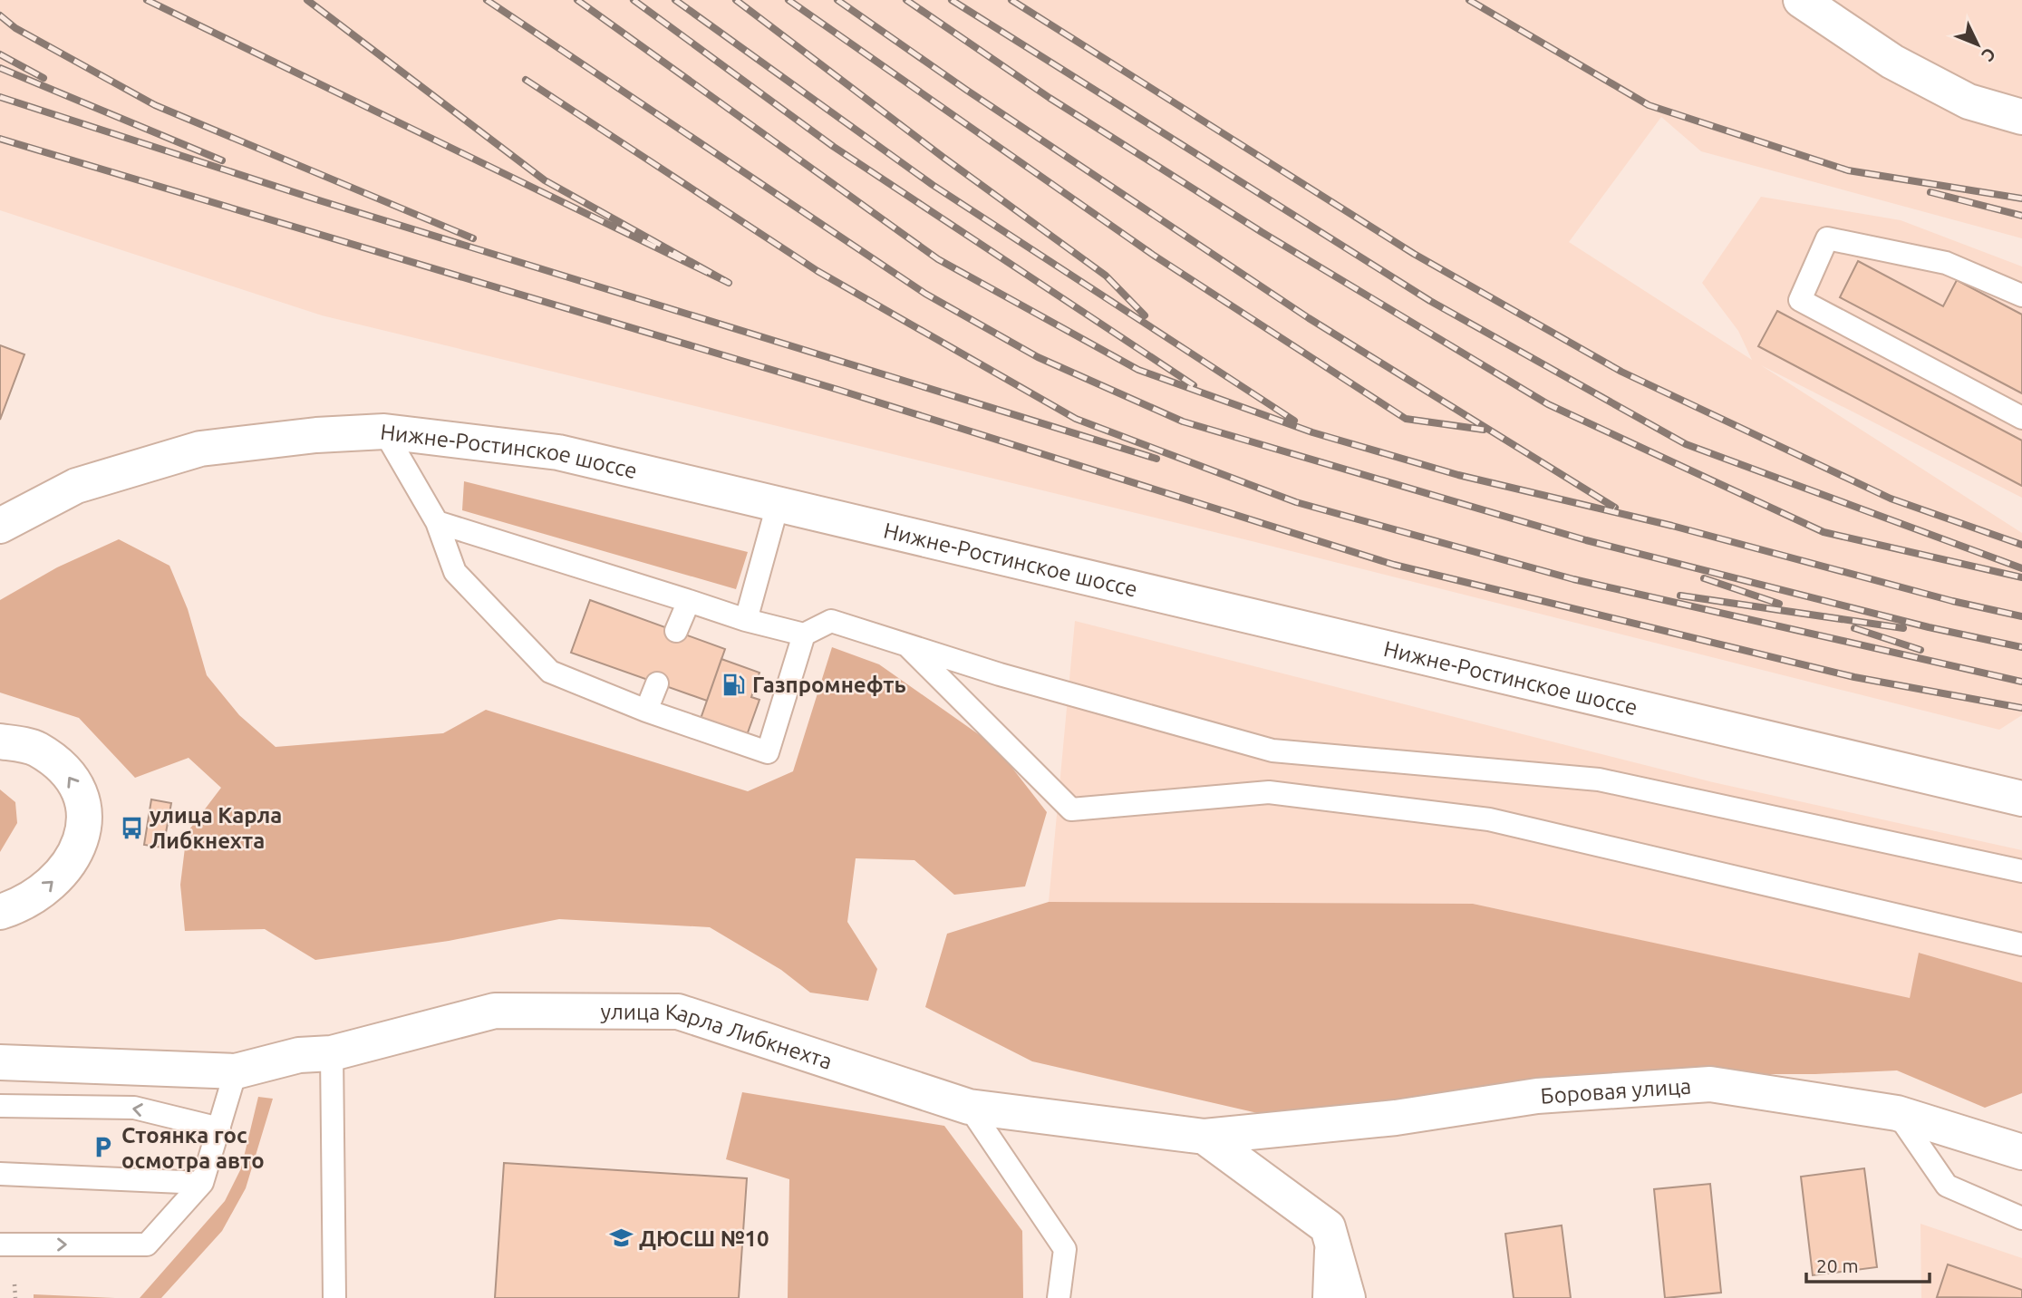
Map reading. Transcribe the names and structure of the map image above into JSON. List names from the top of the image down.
{
  "streets": {
    "street": ["Нижне-Ростинское шоссе", "улица Карла Либкнехта", "Боровая улица"]
  },
  "crossings": [
    ["улица Карла Либкнехта", "Боровая улица"]
  ],
  "places": {
    "fuel station": ["Газпромнефть"],
    "bus stop": ["улица Карла Либкнехта"],
    "parking": ["Стоянка гос осмотра авто"],
    "school or university": ["ДЮСШ №10"]
  },
  "scale_bar": "20 m",
  "north": "bottom right"
}
